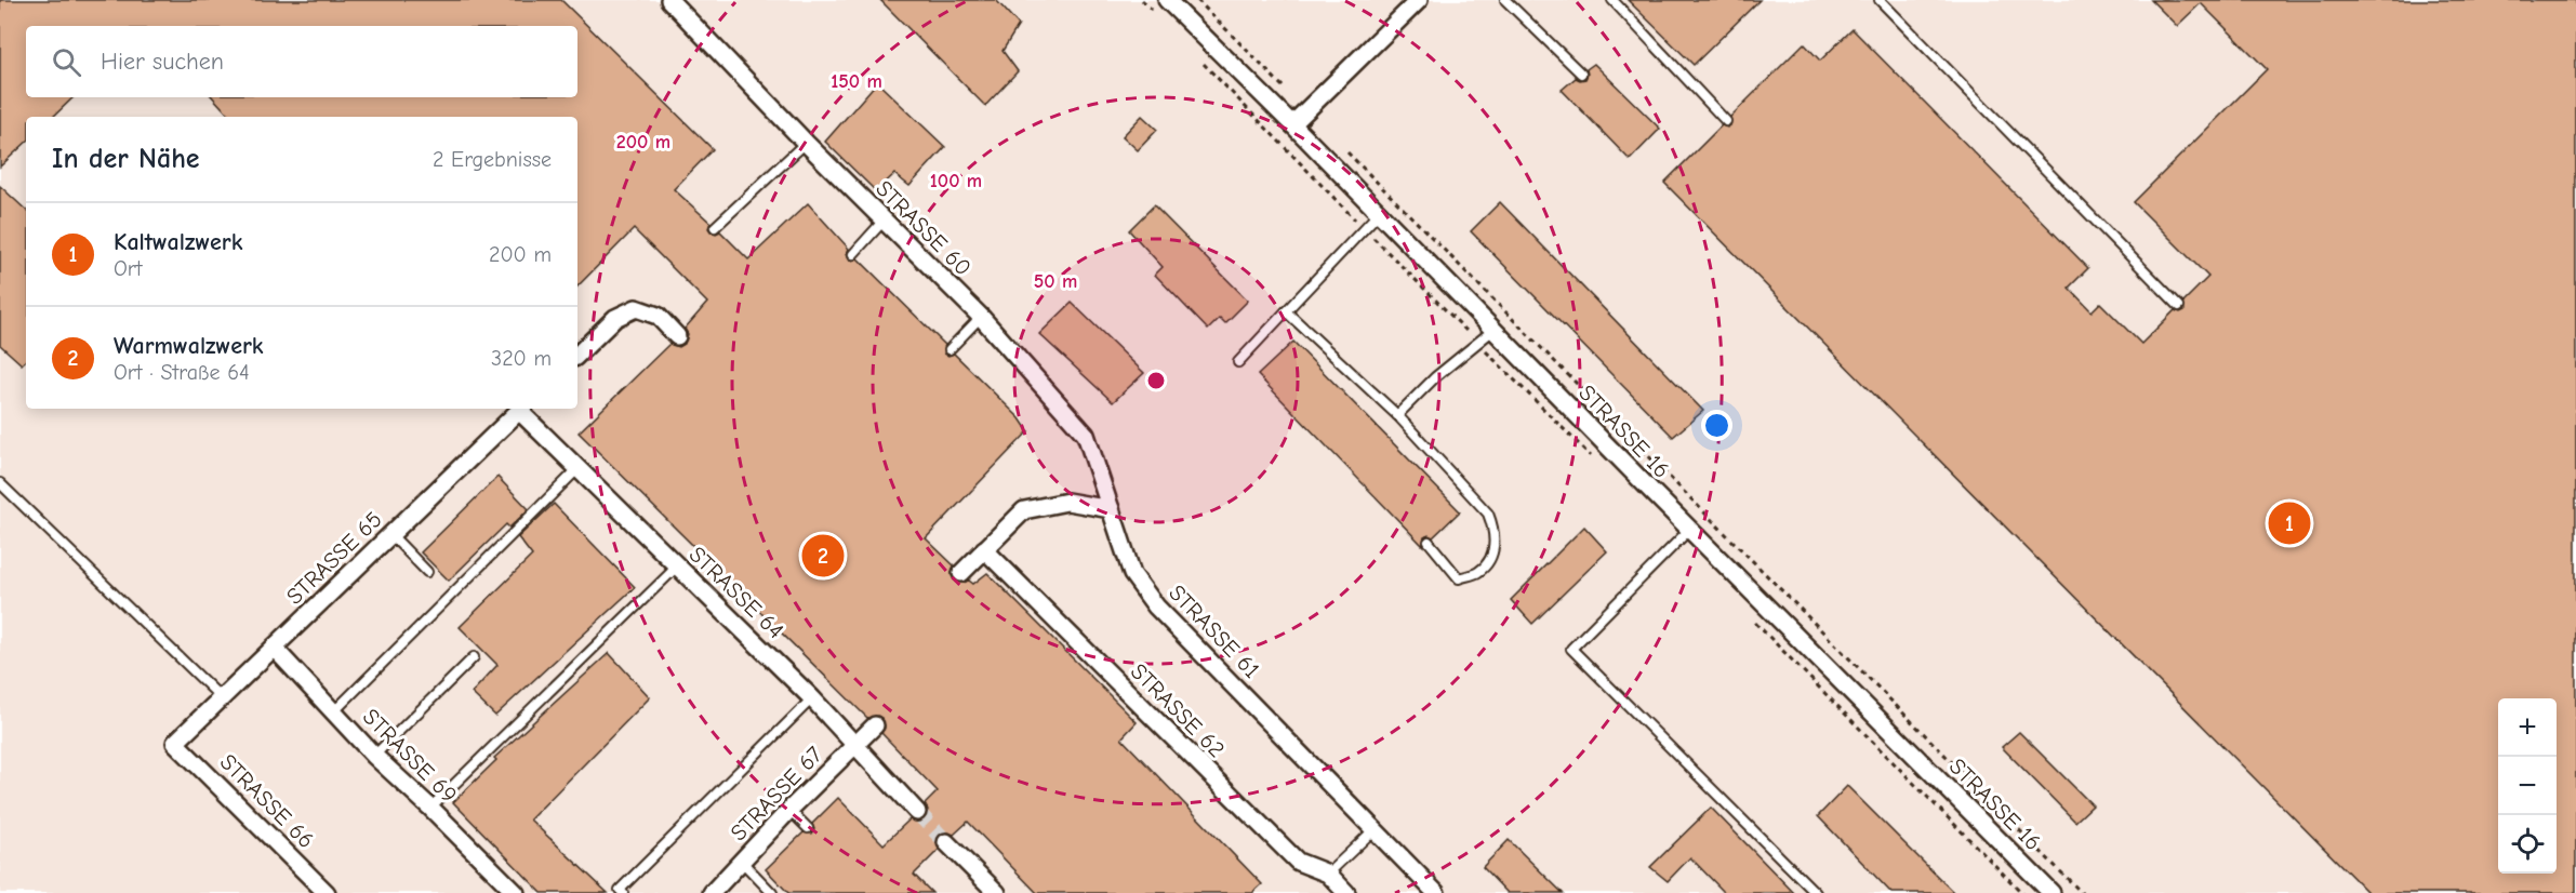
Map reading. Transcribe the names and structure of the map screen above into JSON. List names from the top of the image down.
{
  "streets": {
    "street": [
      "STRASSE 60",
      "STRASSE 16",
      "STRASSE 65",
      "STRASSE 64",
      "STRASSE 61",
      "STRASSE 62",
      "STRASSE 69",
      "STRASSE 67",
      "STRASSE 66"
    ]
  },
  "crossings": [
    ["STRASSE 60", "STRASSE 61"],
    ["STRASSE 65", "STRASSE 64"],
    ["STRASSE 65", "STRASSE 69"],
    ["STRASSE 65", "STRASSE 66"],
    ["STRASSE 64", "STRASSE 67"]
  ],
  "page": {
    "search": "Hier suchen",
    "heading": ["In der Nähe", "2 Ergebnisse"],
    "list": [
      {
        "mark": "1",
        "name": "Kaltwalzwerk",
        "note": "Ort",
        "value": "200 m"
      },
      {
        "mark": "2",
        "name": "Warmwalzwerk",
        "note": "Ort · Straße 64",
        "value": "320 m"
      }
    ],
    "pins": ["1", "2"],
    "map_buttons": ["+", "−"]
  },
  "rings": [
    "150 m",
    "200 m",
    "100 m",
    "50 m"
  ]
}
